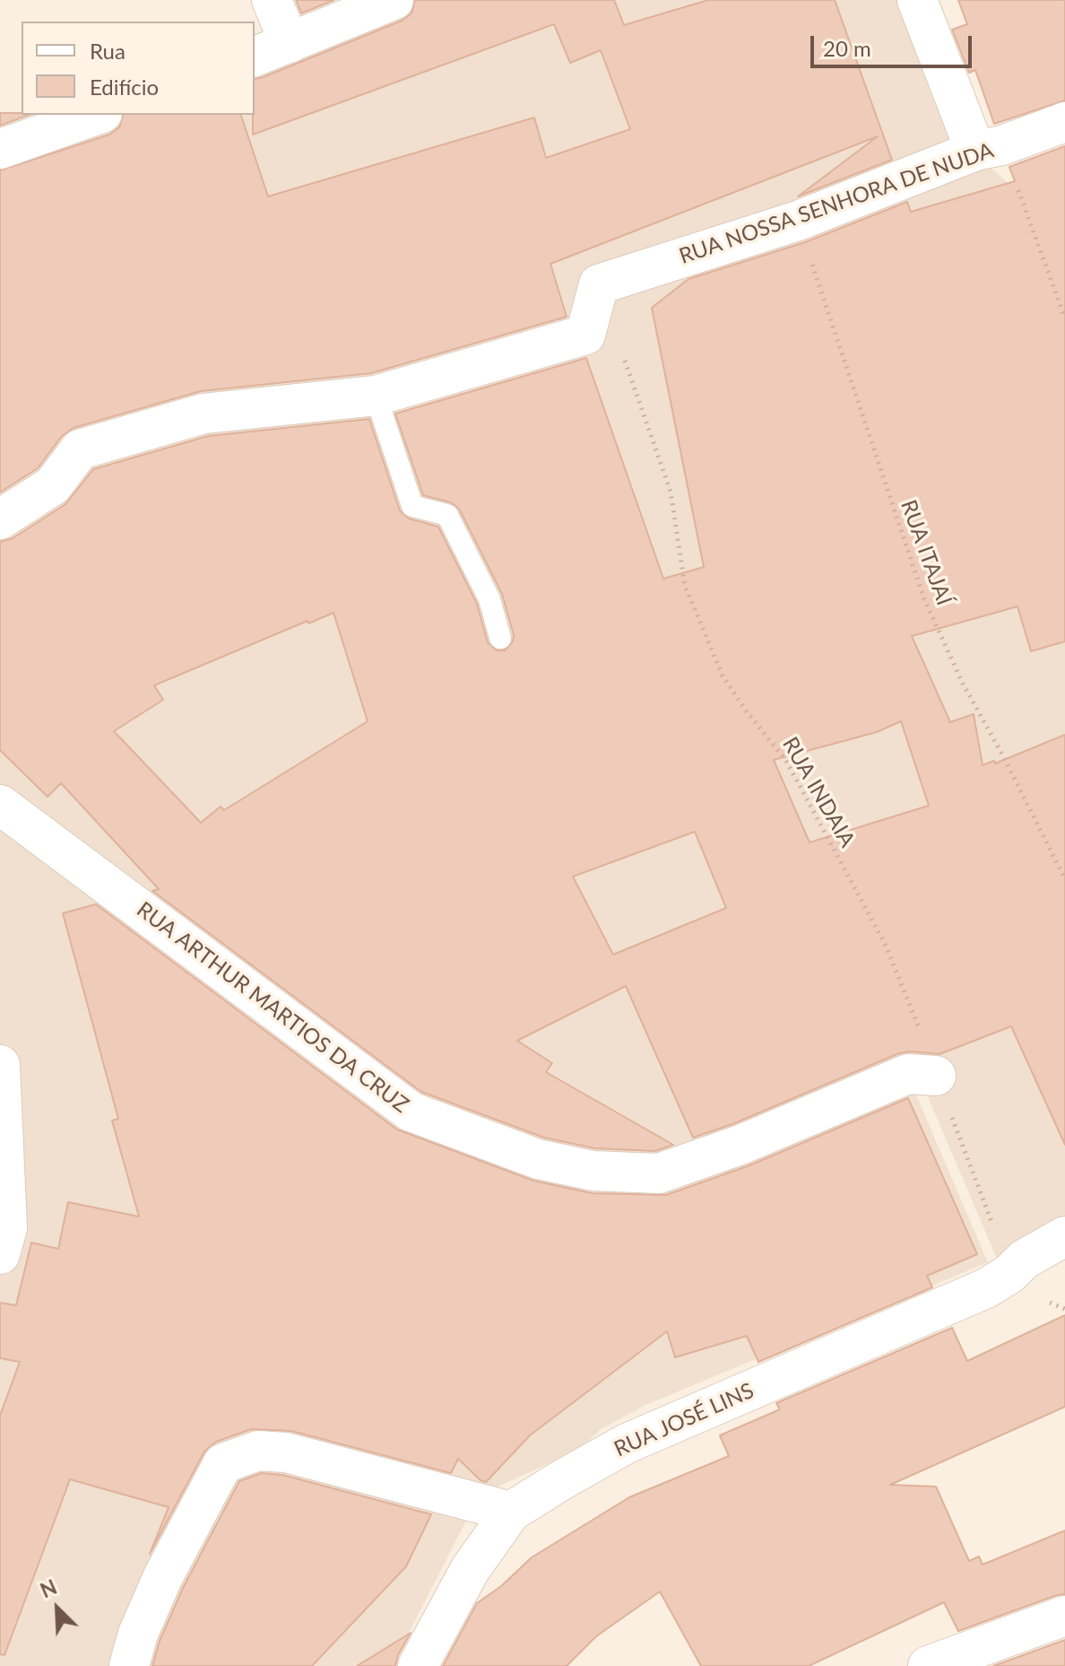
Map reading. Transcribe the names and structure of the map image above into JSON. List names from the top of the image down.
{
  "streets": {
    "street": ["RUA NOSSA SENHORA DE NUDA", "RUA ARTHUR MARTIOS DA CRUZ", "RUA JOSÉ LINS"],
    "path": ["RUA ITAJAÍ", "RUA INDAIA"]
  },
  "crossings": [
    ["RUA NOSSA SENHORA DE NUDA", "RUA ITAJAÍ"],
    ["RUA NOSSA SENHORA DE NUDA", "RUA INDAIA"],
    ["RUA INDAIA", "RUA ARTHUR MARTIOS DA CRUZ"],
    ["RUA INDAIA", "RUA JOSÉ LINS"]
  ],
  "legend": ["Rua", "Edifício"],
  "scale_bar": "20 m",
  "north": "top left"
}
